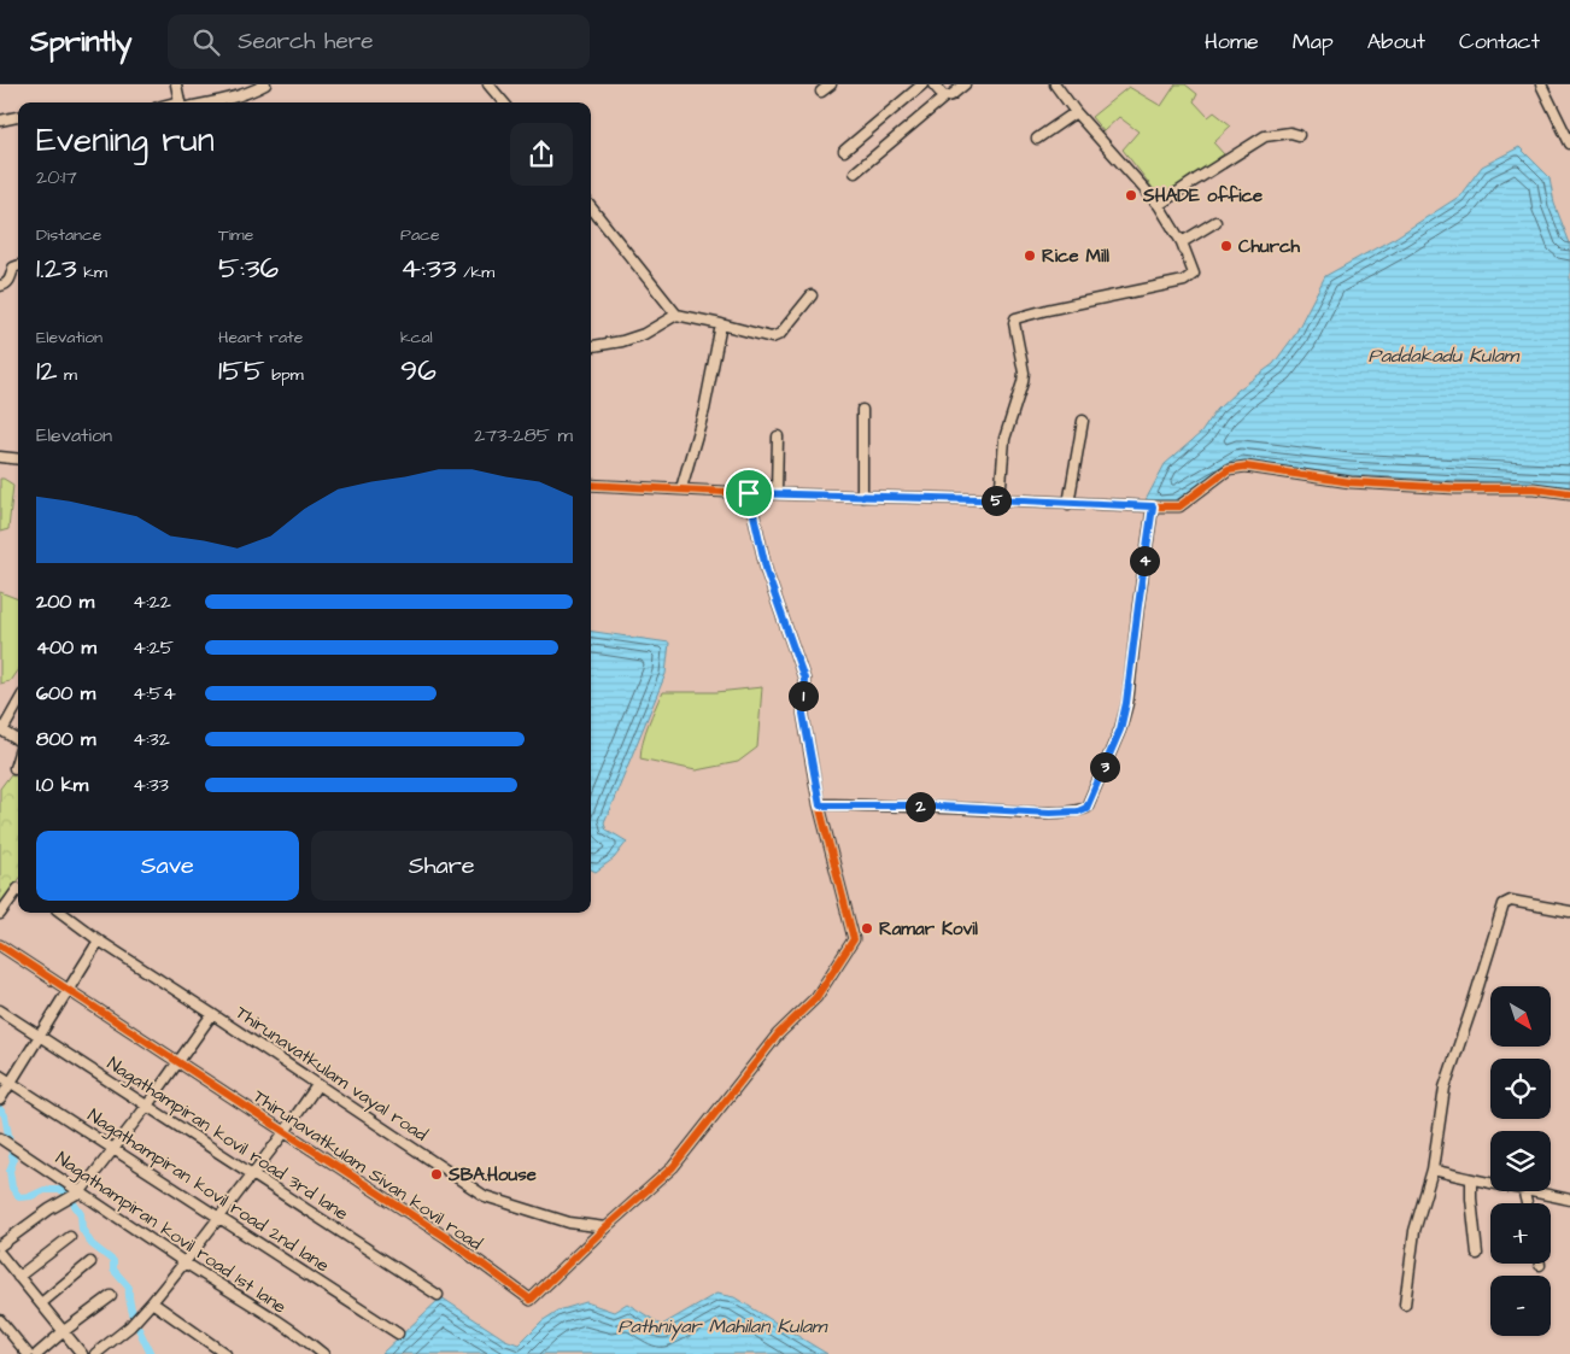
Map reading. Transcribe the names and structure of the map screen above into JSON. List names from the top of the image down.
{
  "streets": {
    "street": [
      "Thirunavatkulam vayal road",
      "Nagathampiran kovil road 3rd lane",
      "Thirunavatkulam Sivan kovil road",
      "Nagathampiran kovil road 2nd lane",
      "Nagathampiran kovil road 1st lane"
    ]
  },
  "crossings": [
    ["Thirunavatkulam vayal road", "Thirunavatkulam Sivan kovil road"]
  ],
  "water": ["Paddakadu Kulam", "Pathniyar Mahilan Kulam"],
  "places": [
    "SHADE office",
    "Church",
    "Rice Mill",
    "Ramar Kovil",
    "SBA.House"
  ],
  "north": "bottom right",
  "page": {
    "header": "Sprintly",
    "search": "Search here",
    "nav": [
      "Home",
      "Map",
      "About",
      "Contact"
    ],
    "heading": ["Evening run", "20:17"],
    "stats": [
      ["Distance", "1.23 km"],
      ["Time", "5:36"],
      ["Pace", "4:33 /km"],
      ["Elevation", "12 m"],
      ["Heart rate", "155 bpm"],
      ["kcal", "96"]
    ],
    "chart": ["Elevation", "273–285 m"],
    "pins": [
      "5",
      "4",
      "1",
      "3",
      "2"
    ],
    "list": [
      {
        "name": "200 m",
        "note": "4:22"
      },
      {
        "name": "400 m",
        "note": "4:25"
      },
      {
        "name": "600 m",
        "note": "4:54"
      },
      {
        "name": "800 m",
        "note": "4:32"
      },
      {
        "name": "1.0 km",
        "note": "4:33"
      }
    ],
    "buttons": ["Save", "Share"],
    "map_buttons": ["+", "−"]
  }
}
